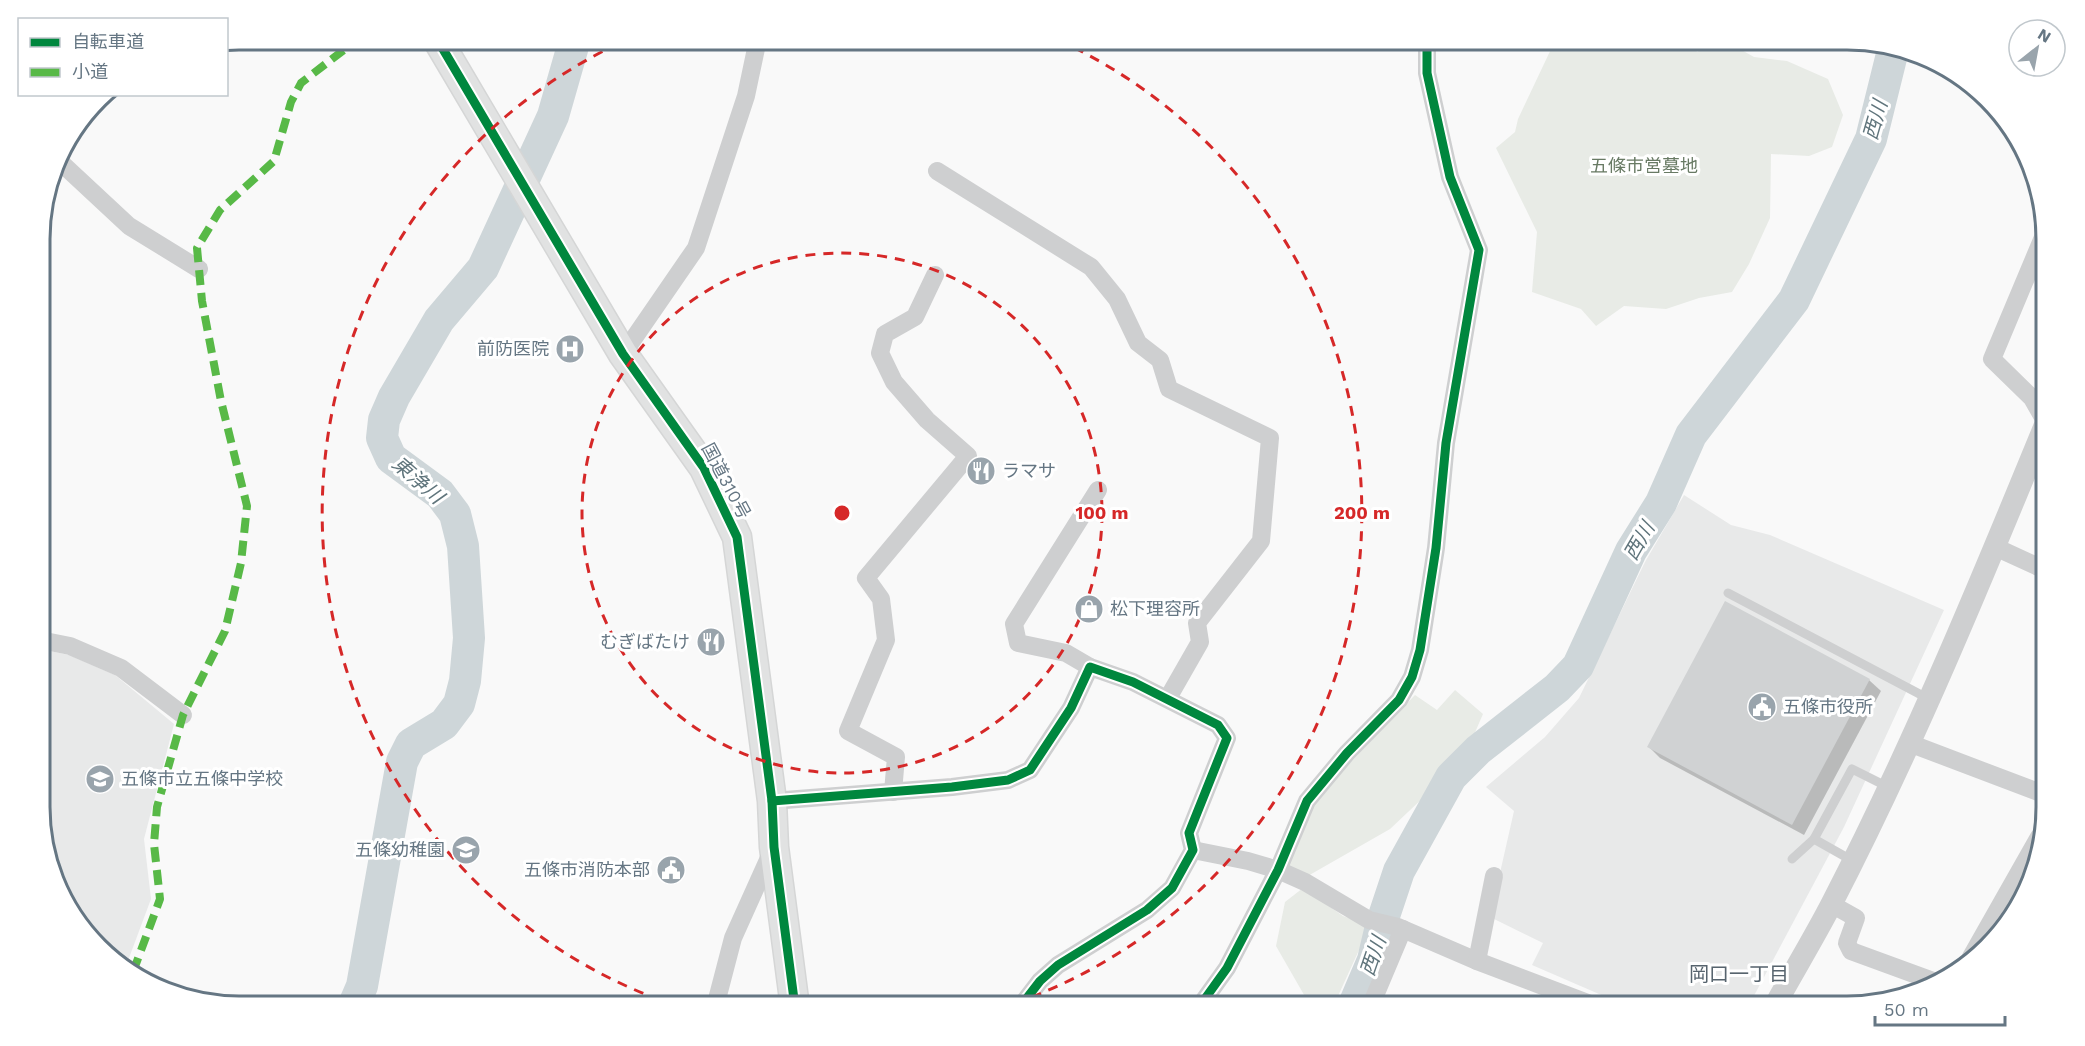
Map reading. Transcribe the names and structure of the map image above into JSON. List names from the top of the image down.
{
  "streets": {
    "highway": ["国道310号"]
  },
  "districts": ["岡口一丁目"],
  "water": ["西川", "東浄川"],
  "parks": ["五條市営墓地"],
  "places": {
    "hospital": ["前防医院"],
    "restaurant": ["ラマサ", "むぎばたけ"],
    "shop": ["松下理容所"],
    "public building": ["五條市役所", "五條市消防本部"],
    "school or university": ["五條市立五條中学校", "五條幼稚園"]
  },
  "legend": ["自転車道", "小道"],
  "scale_bar": "50 m",
  "north": "top right",
  "rings": ["100 m", "200 m"]
}
